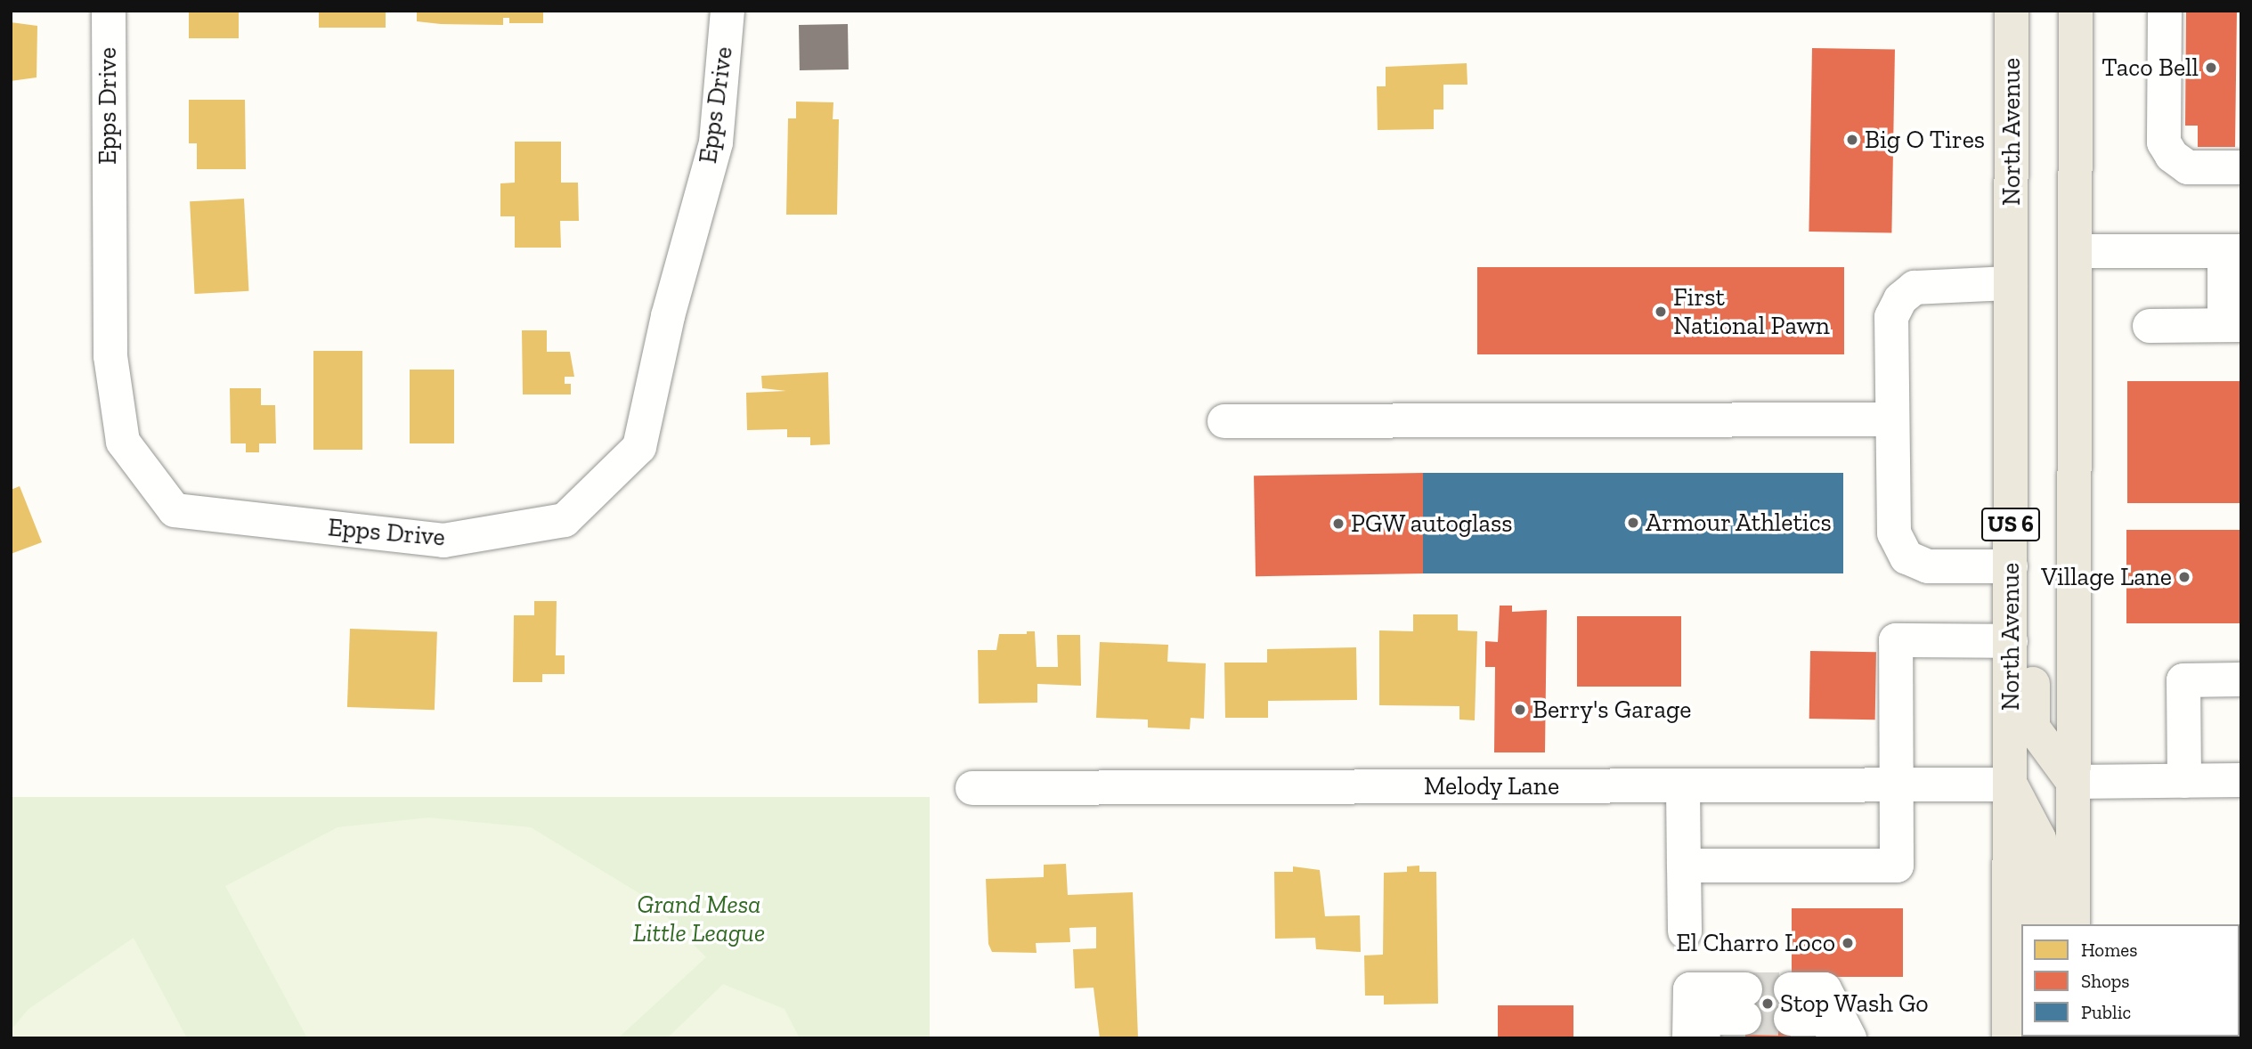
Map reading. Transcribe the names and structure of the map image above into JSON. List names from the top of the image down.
{
  "streets": {
    "main road": ["North Avenue", "US 6"],
    "street": ["Epps Drive", "Melody Lane"]
  },
  "crossings": [
    ["North Avenue", "Melody Lane"]
  ],
  "parks": ["Grand Mesa Little League"],
  "places": [
    "Taco Bell",
    "Big O Tires",
    "First National Pawn",
    "Armour Athletics",
    "PGW autoglass",
    "Village Lane",
    "Berry's Garage",
    "El Charro Loco",
    "Stop Wash Go"
  ],
  "legend": ["Homes", "Shops", "Public"]
}
